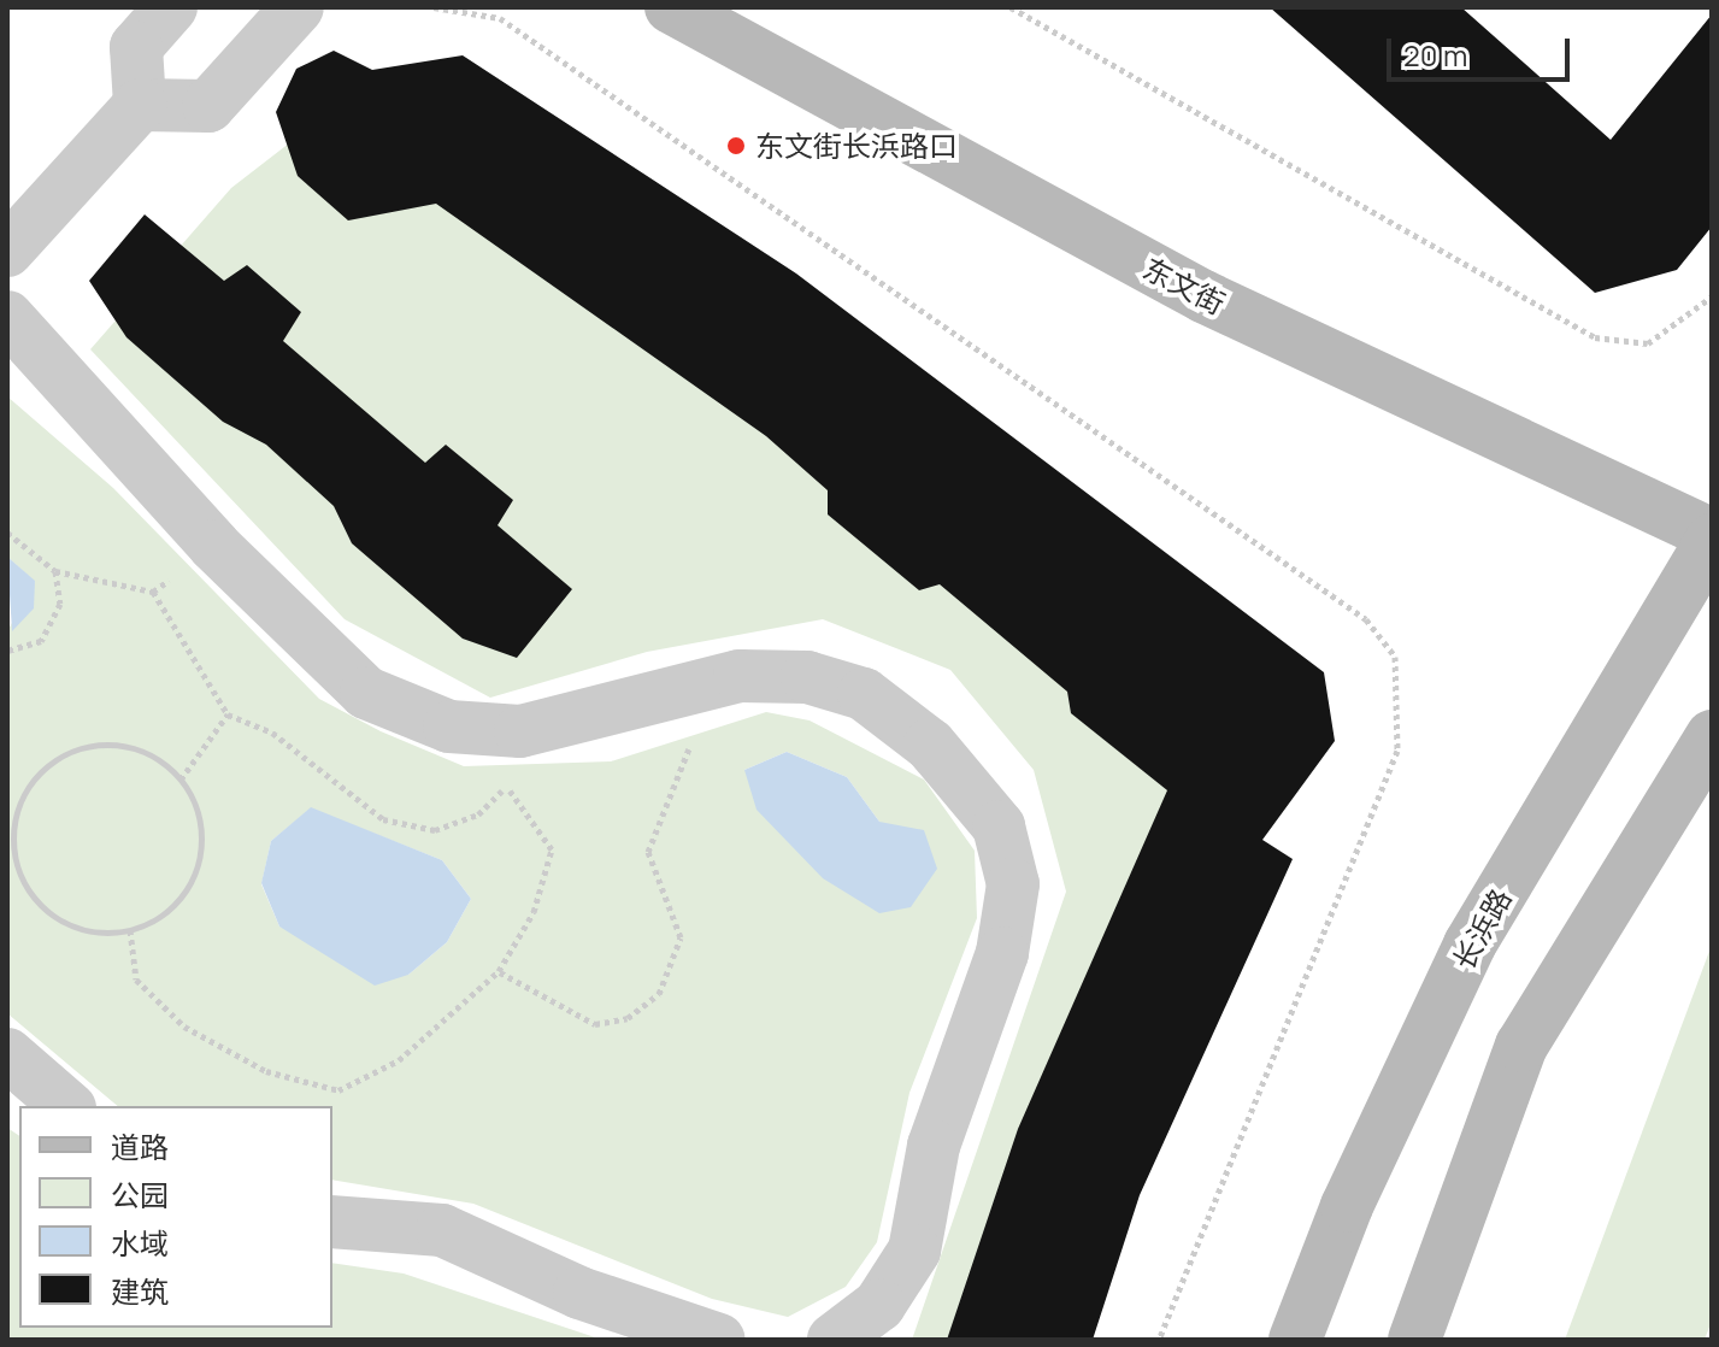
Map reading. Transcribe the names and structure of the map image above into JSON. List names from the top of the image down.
{
  "streets": {
    "main road": ["东文街", "长浜路"]
  },
  "crossings": [
    ["东文街", "长浜路"]
  ],
  "places": ["东文街长浜路口"],
  "legend": [
    "道路",
    "公园",
    "水域",
    "建筑"
  ],
  "scale_bar": "20 m"
}
